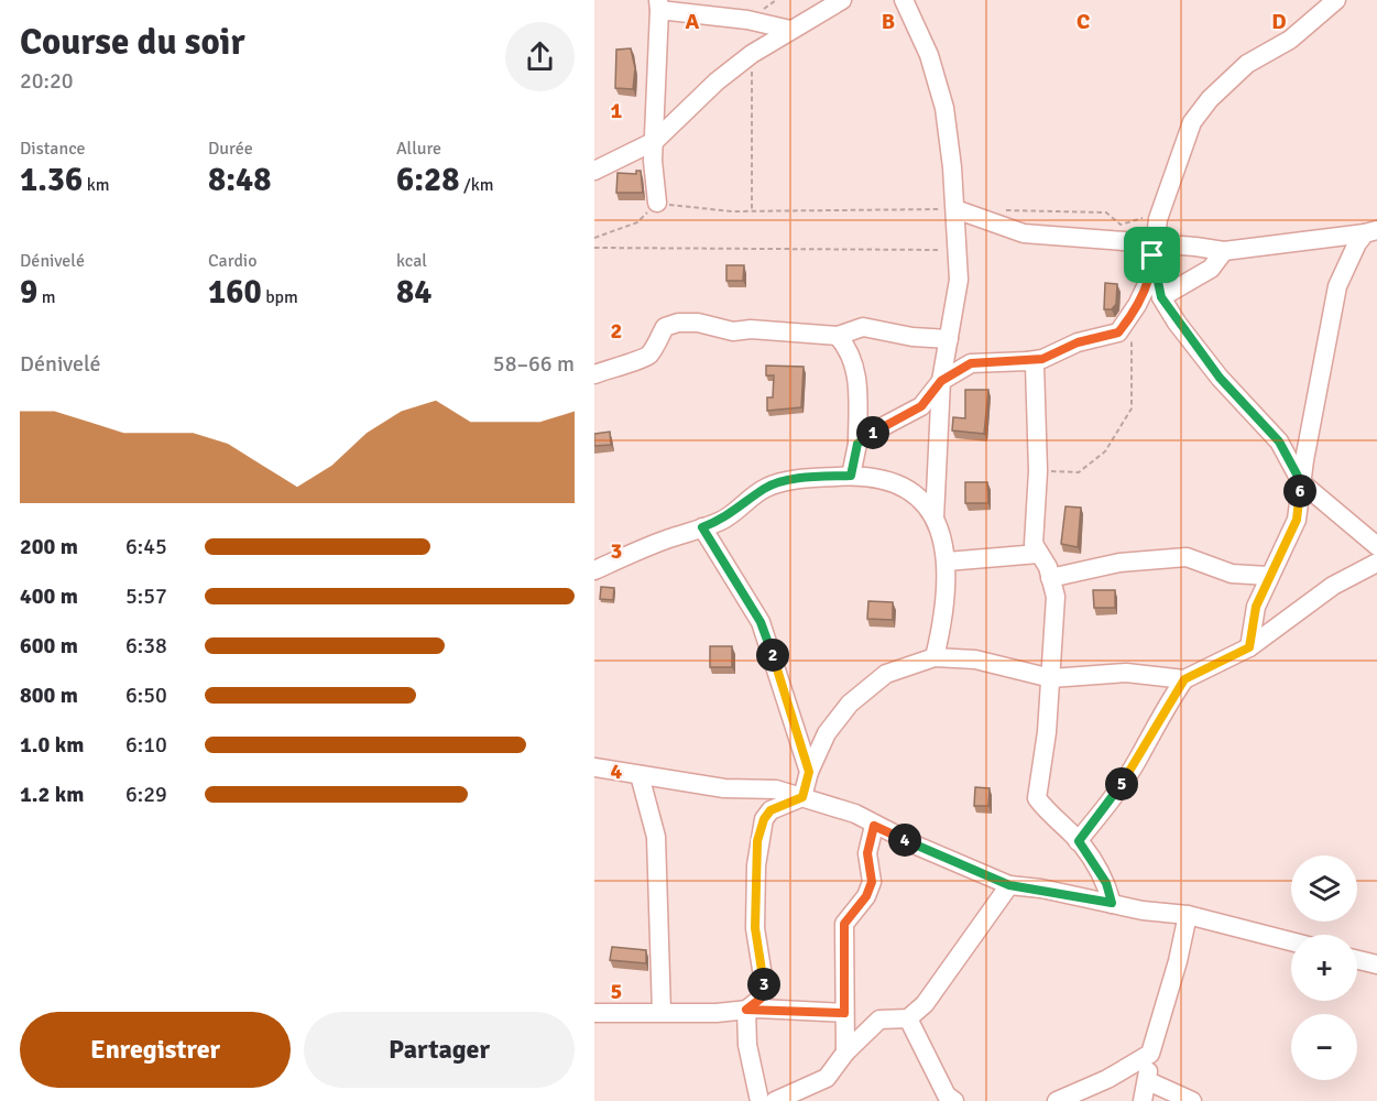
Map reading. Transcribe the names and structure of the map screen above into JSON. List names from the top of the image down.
{
  "page": {
    "heading": ["Course du soir", "20:20"],
    "stats": [
      ["Distance", "1.36 km"],
      ["Durée", "8:48"],
      ["Allure", "6:28 /km"],
      ["Dénivelé", "9 m"],
      ["Cardio", "160 bpm"],
      ["kcal", "84"]
    ],
    "chart": ["Dénivelé", "58–66 m"],
    "pins": [
      "1",
      "6",
      "2",
      "5",
      "4",
      "3"
    ],
    "list": [
      {
        "name": "200 m",
        "note": "6:45"
      },
      {
        "name": "400 m",
        "note": "5:57"
      },
      {
        "name": "600 m",
        "note": "6:38"
      },
      {
        "name": "800 m",
        "note": "6:50"
      },
      {
        "name": "1.0 km",
        "note": "6:10"
      },
      {
        "name": "1.2 km",
        "note": "6:29"
      }
    ],
    "map_buttons": ["+", "−"],
    "buttons": ["Enregistrer", "Partager"]
  },
  "grid": {
    "columns": [
      "A",
      "B",
      "C",
      "D"
    ],
    "rows": [
      "1",
      "2",
      "3",
      "4",
      "5"
    ]
  }
}
